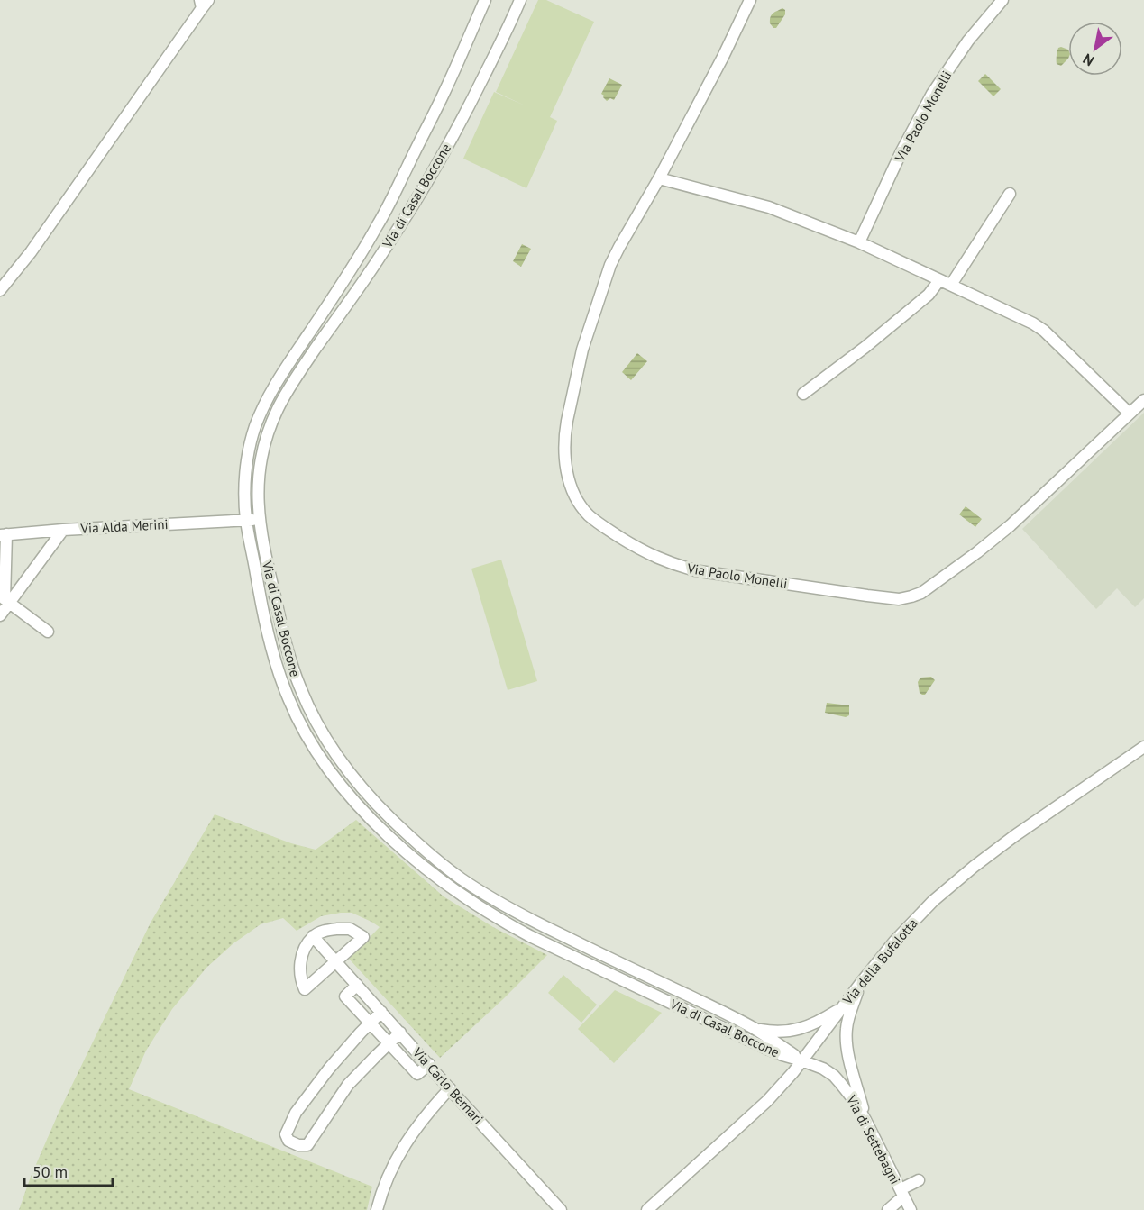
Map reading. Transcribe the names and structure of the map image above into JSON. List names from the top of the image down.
{
  "streets": {
    "street": [
      "Via Paolo Monelli",
      "Via di Casal Boccone",
      "Via Alda Merini",
      "Via della Bufalotta",
      "Via Carlo Bernari",
      "Via di Settebagni"
    ]
  },
  "crossings": [
    ["Via di Casal Boccone", "Via Alda Merini"],
    ["Via di Casal Boccone", "Via della Bufalotta"],
    ["Via di Casal Boccone", "Via di Settebagni"],
    ["Via della Bufalotta", "Via di Settebagni"]
  ],
  "scale_bar": "50 m",
  "north": "bottom left"
}
